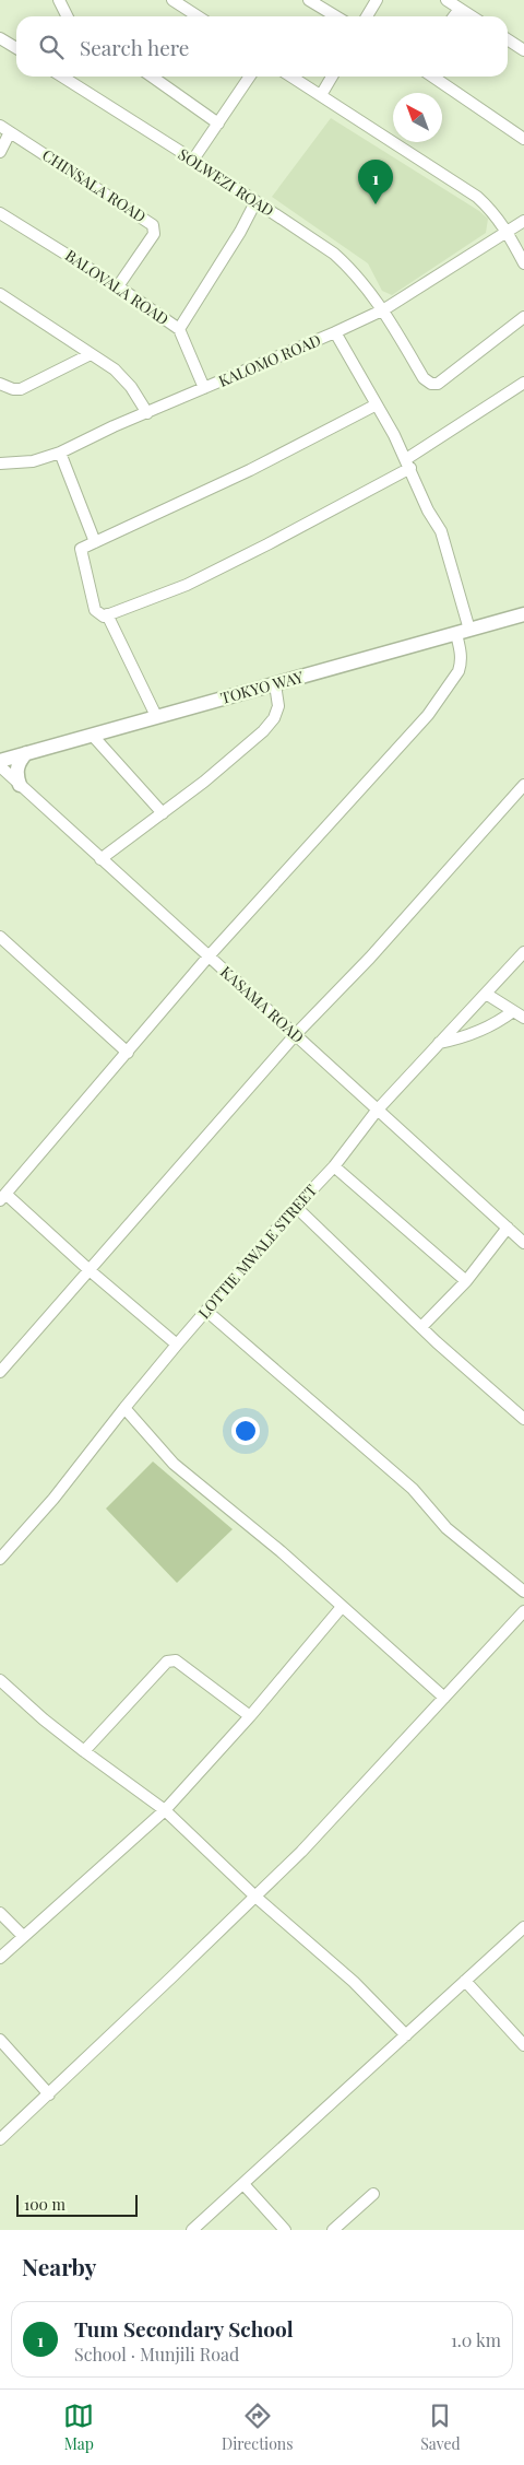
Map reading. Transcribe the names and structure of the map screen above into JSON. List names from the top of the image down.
{
  "streets": {
    "main road": ["TOKYO WAY"],
    "street": [
      "SOLWEZI ROAD",
      "CHINSALA ROAD",
      "BALOVALA ROAD",
      "KALOMO ROAD",
      "KASAMA ROAD",
      "LOTTIE MWALE STREET"
    ]
  },
  "crossings": [
    ["SOLWEZI ROAD", "KALOMO ROAD"],
    ["CHINSALA ROAD", "BALOVALA ROAD"],
    ["BALOVALA ROAD", "KALOMO ROAD"],
    ["KASAMA ROAD", "LOTTIE MWALE STREET"]
  ],
  "scale_bar": "100 m",
  "north": "top left",
  "page": {
    "search": "Search here",
    "pins": "1",
    "scale": "100 m",
    "heading": "Nearby",
    "list": [
      {
        "mark": "1",
        "name": "Tum Secondary School",
        "note": "School · Munjili Road",
        "value": "1.0 km"
      }
    ],
    "nav": ["Map", "Directions", "Saved"]
  }
}
